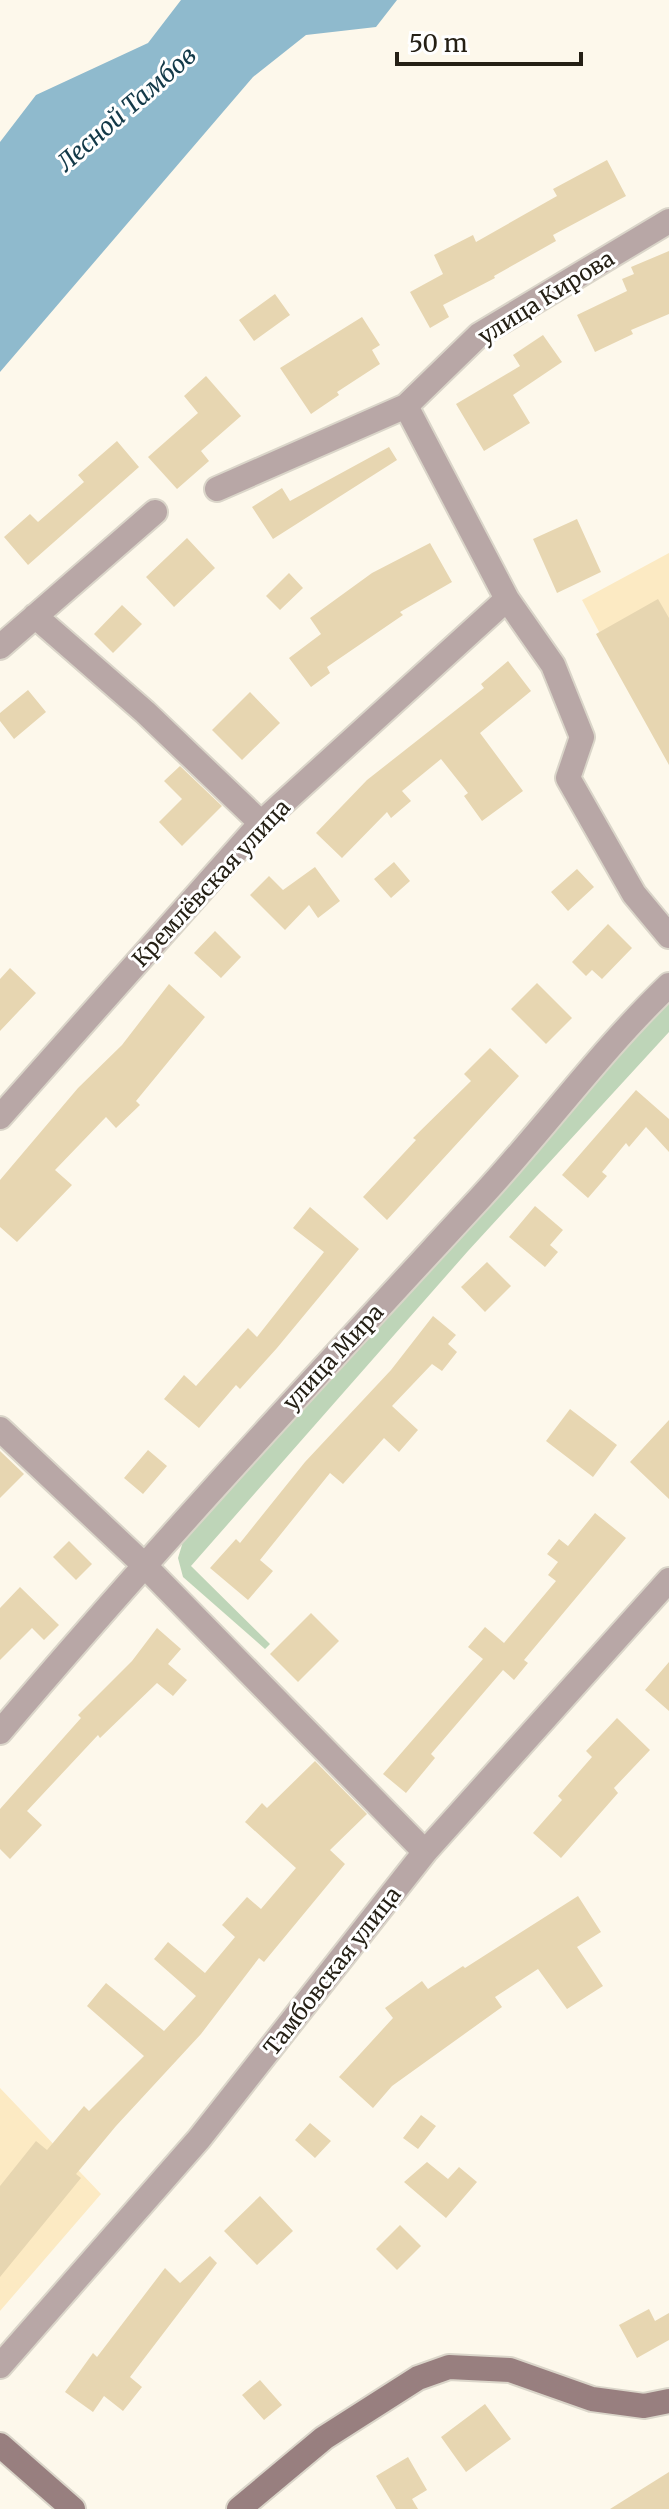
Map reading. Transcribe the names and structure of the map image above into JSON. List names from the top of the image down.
{
  "streets": {
    "street": [
      "улица Кирова",
      "Кремлёвская улица",
      "улица Мира",
      "Тамбовская улица"
    ]
  },
  "water": ["Лесной Тамбов"],
  "scale_bar": "50 m"
}
